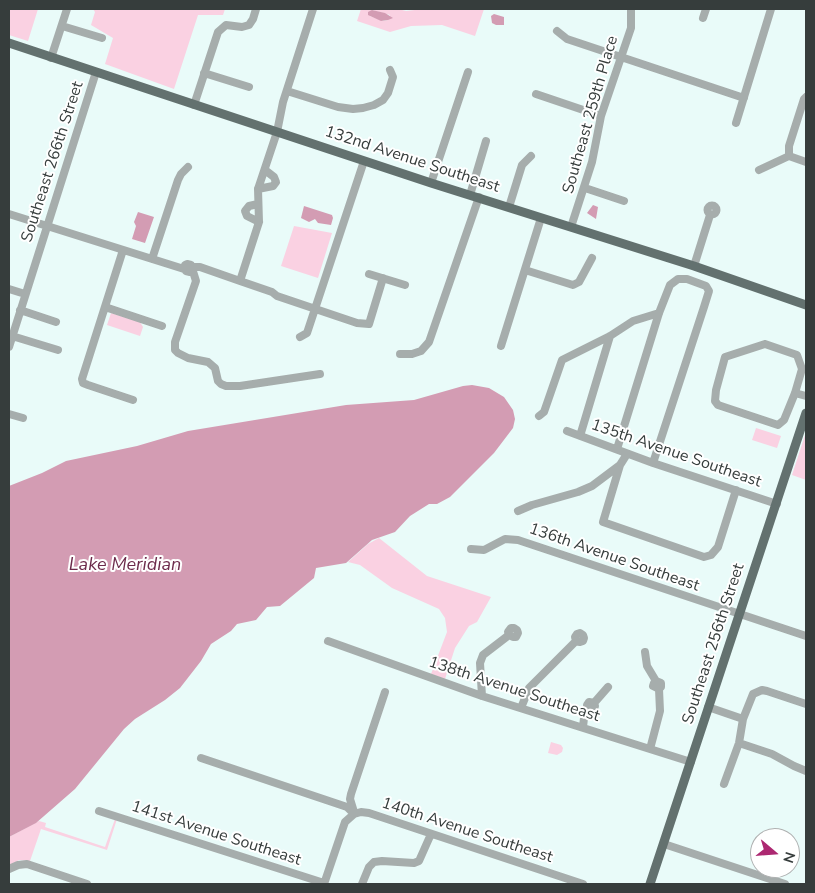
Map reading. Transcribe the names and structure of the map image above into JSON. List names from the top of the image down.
{
  "streets": {
    "main road": ["132nd Avenue Southeast", "Southeast 256th Street"],
    "street": [
      "Southeast 259th Place",
      "Southeast 266th Street",
      "135th Avenue Southeast",
      "136th Avenue Southeast",
      "138th Avenue Southeast",
      "140th Avenue Southeast",
      "141st Avenue Southeast"
    ]
  },
  "crossings": [
    ["Southeast 259th Place", "132nd Avenue Southeast"],
    ["132nd Avenue Southeast", "Southeast 266th Street"],
    ["135th Avenue Southeast", "Southeast 256th Street"],
    ["136th Avenue Southeast", "Southeast 256th Street"],
    ["Southeast 256th Street", "138th Avenue Southeast"]
  ],
  "water": ["Lake Meridian"],
  "north": "right"
}
